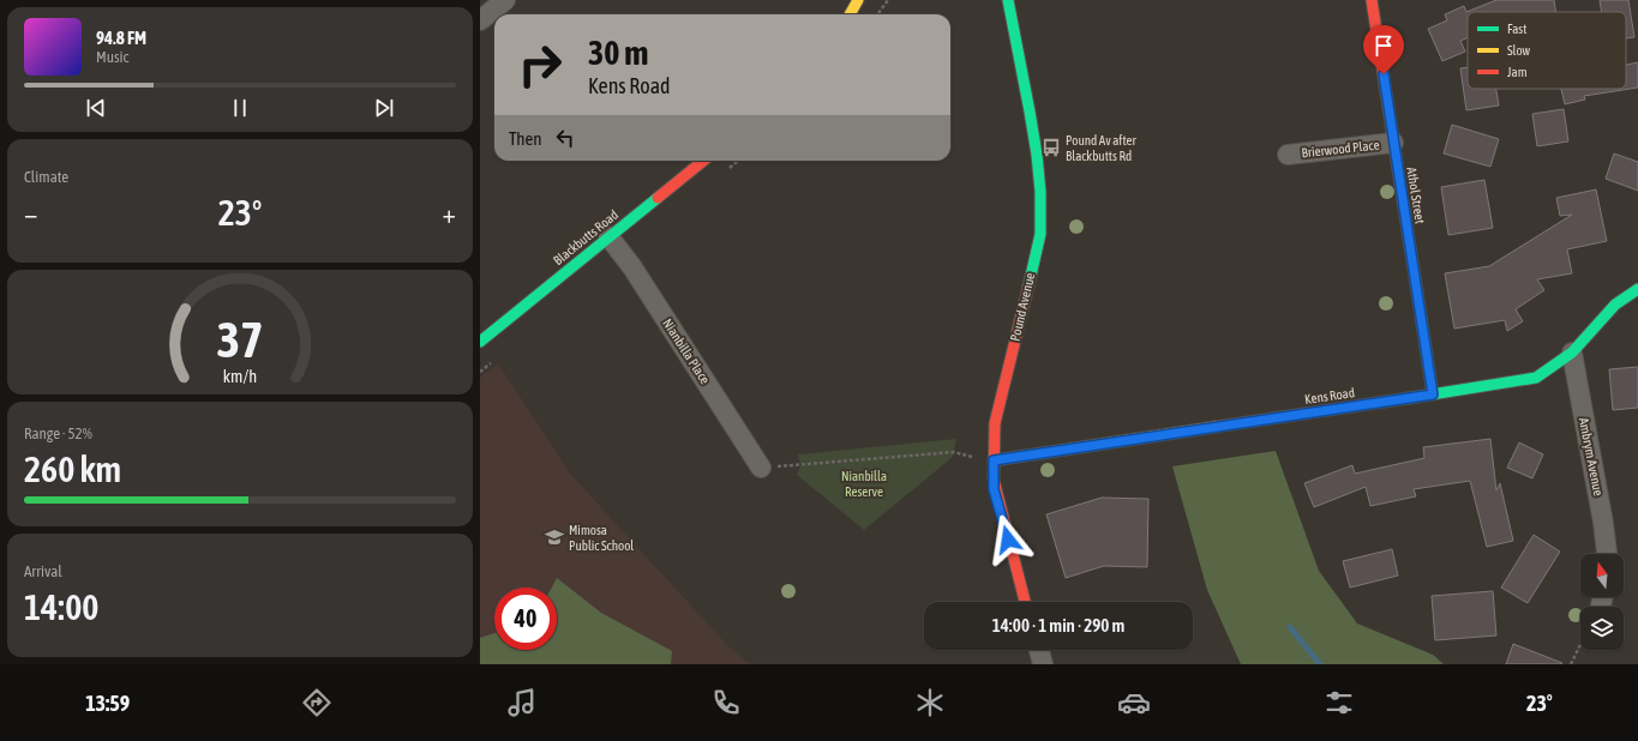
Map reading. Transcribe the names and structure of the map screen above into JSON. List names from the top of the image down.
{
  "streets": {
    "street": [
      "Brierwood Place",
      "Athol Street",
      "Blackbutts Road",
      "Pound Avenue",
      "Nianbilla Place",
      "Kens Road",
      "Ambrym Avenue"
    ]
  },
  "crossings": [
    ["Brierwood Place", "Athol Street"],
    ["Athol Street", "Kens Road"],
    ["Blackbutts Road", "Nianbilla Place"],
    ["Pound Avenue", "Kens Road"],
    ["Kens Road", "Ambrym Avenue"]
  ],
  "parks": ["Nianbilla Reserve"],
  "places": {
    "bus stop": ["Pound Av after Blackbutts Rd"],
    "school or university": ["Mimosa Public School"]
  },
  "legend": ["Fast", "Slow", "Jam"],
  "north": "top",
  "page": {
    "turn": ["30 m", "Kens Road"],
    "song": ["94.8 FM", "Music"],
    "then": "Then",
    "tile": [
      "Climate",
      ["Range · 52%", "260 km"],
      ["Arrival", "14:00"]
    ],
    "heat": ["−", "23°", "+"],
    "limit": "40",
    "trip": "14:00 · 1 min · 290 m",
    "tabs": ["13:59", "23°"],
    "gauge": ["37", "km/h"]
  }
}
